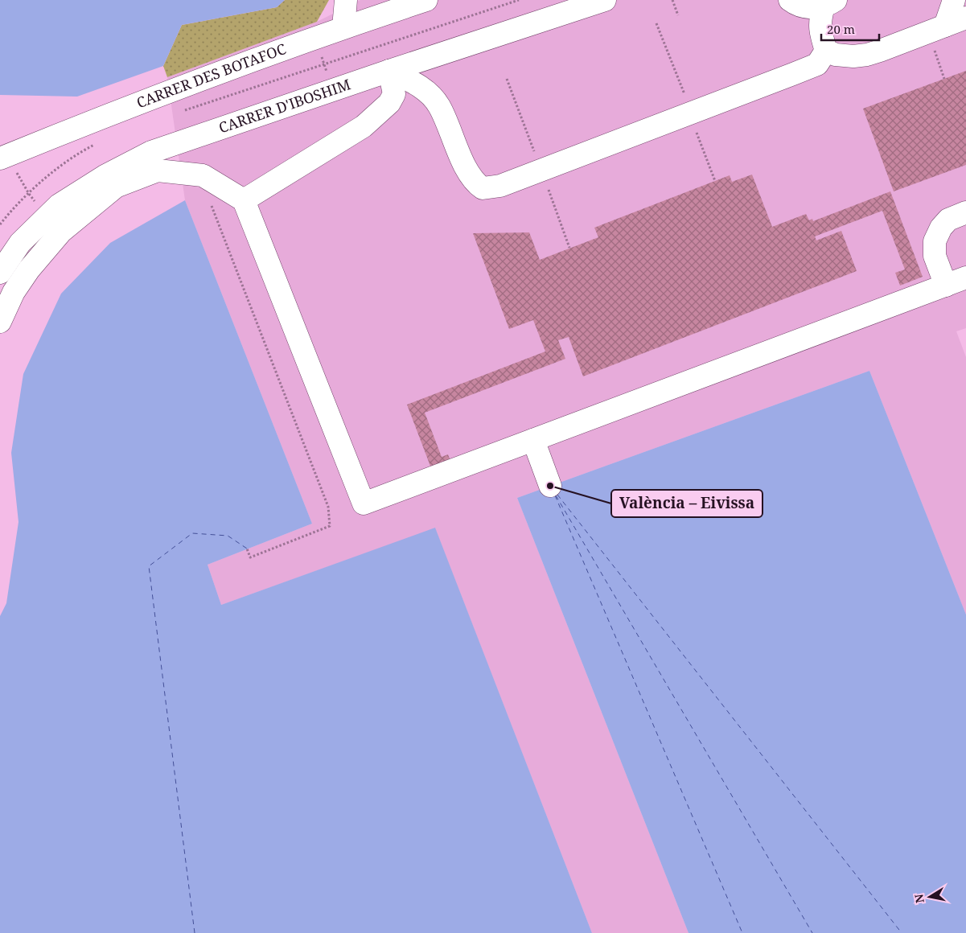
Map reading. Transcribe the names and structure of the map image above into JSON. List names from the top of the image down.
{
  "streets": {
    "street": ["CARRER DES BOTAFOC", "CARRER D'IBOSHIM"]
  },
  "places": ["València – Eivissa"],
  "scale_bar": "20 m",
  "north": "left"
}
